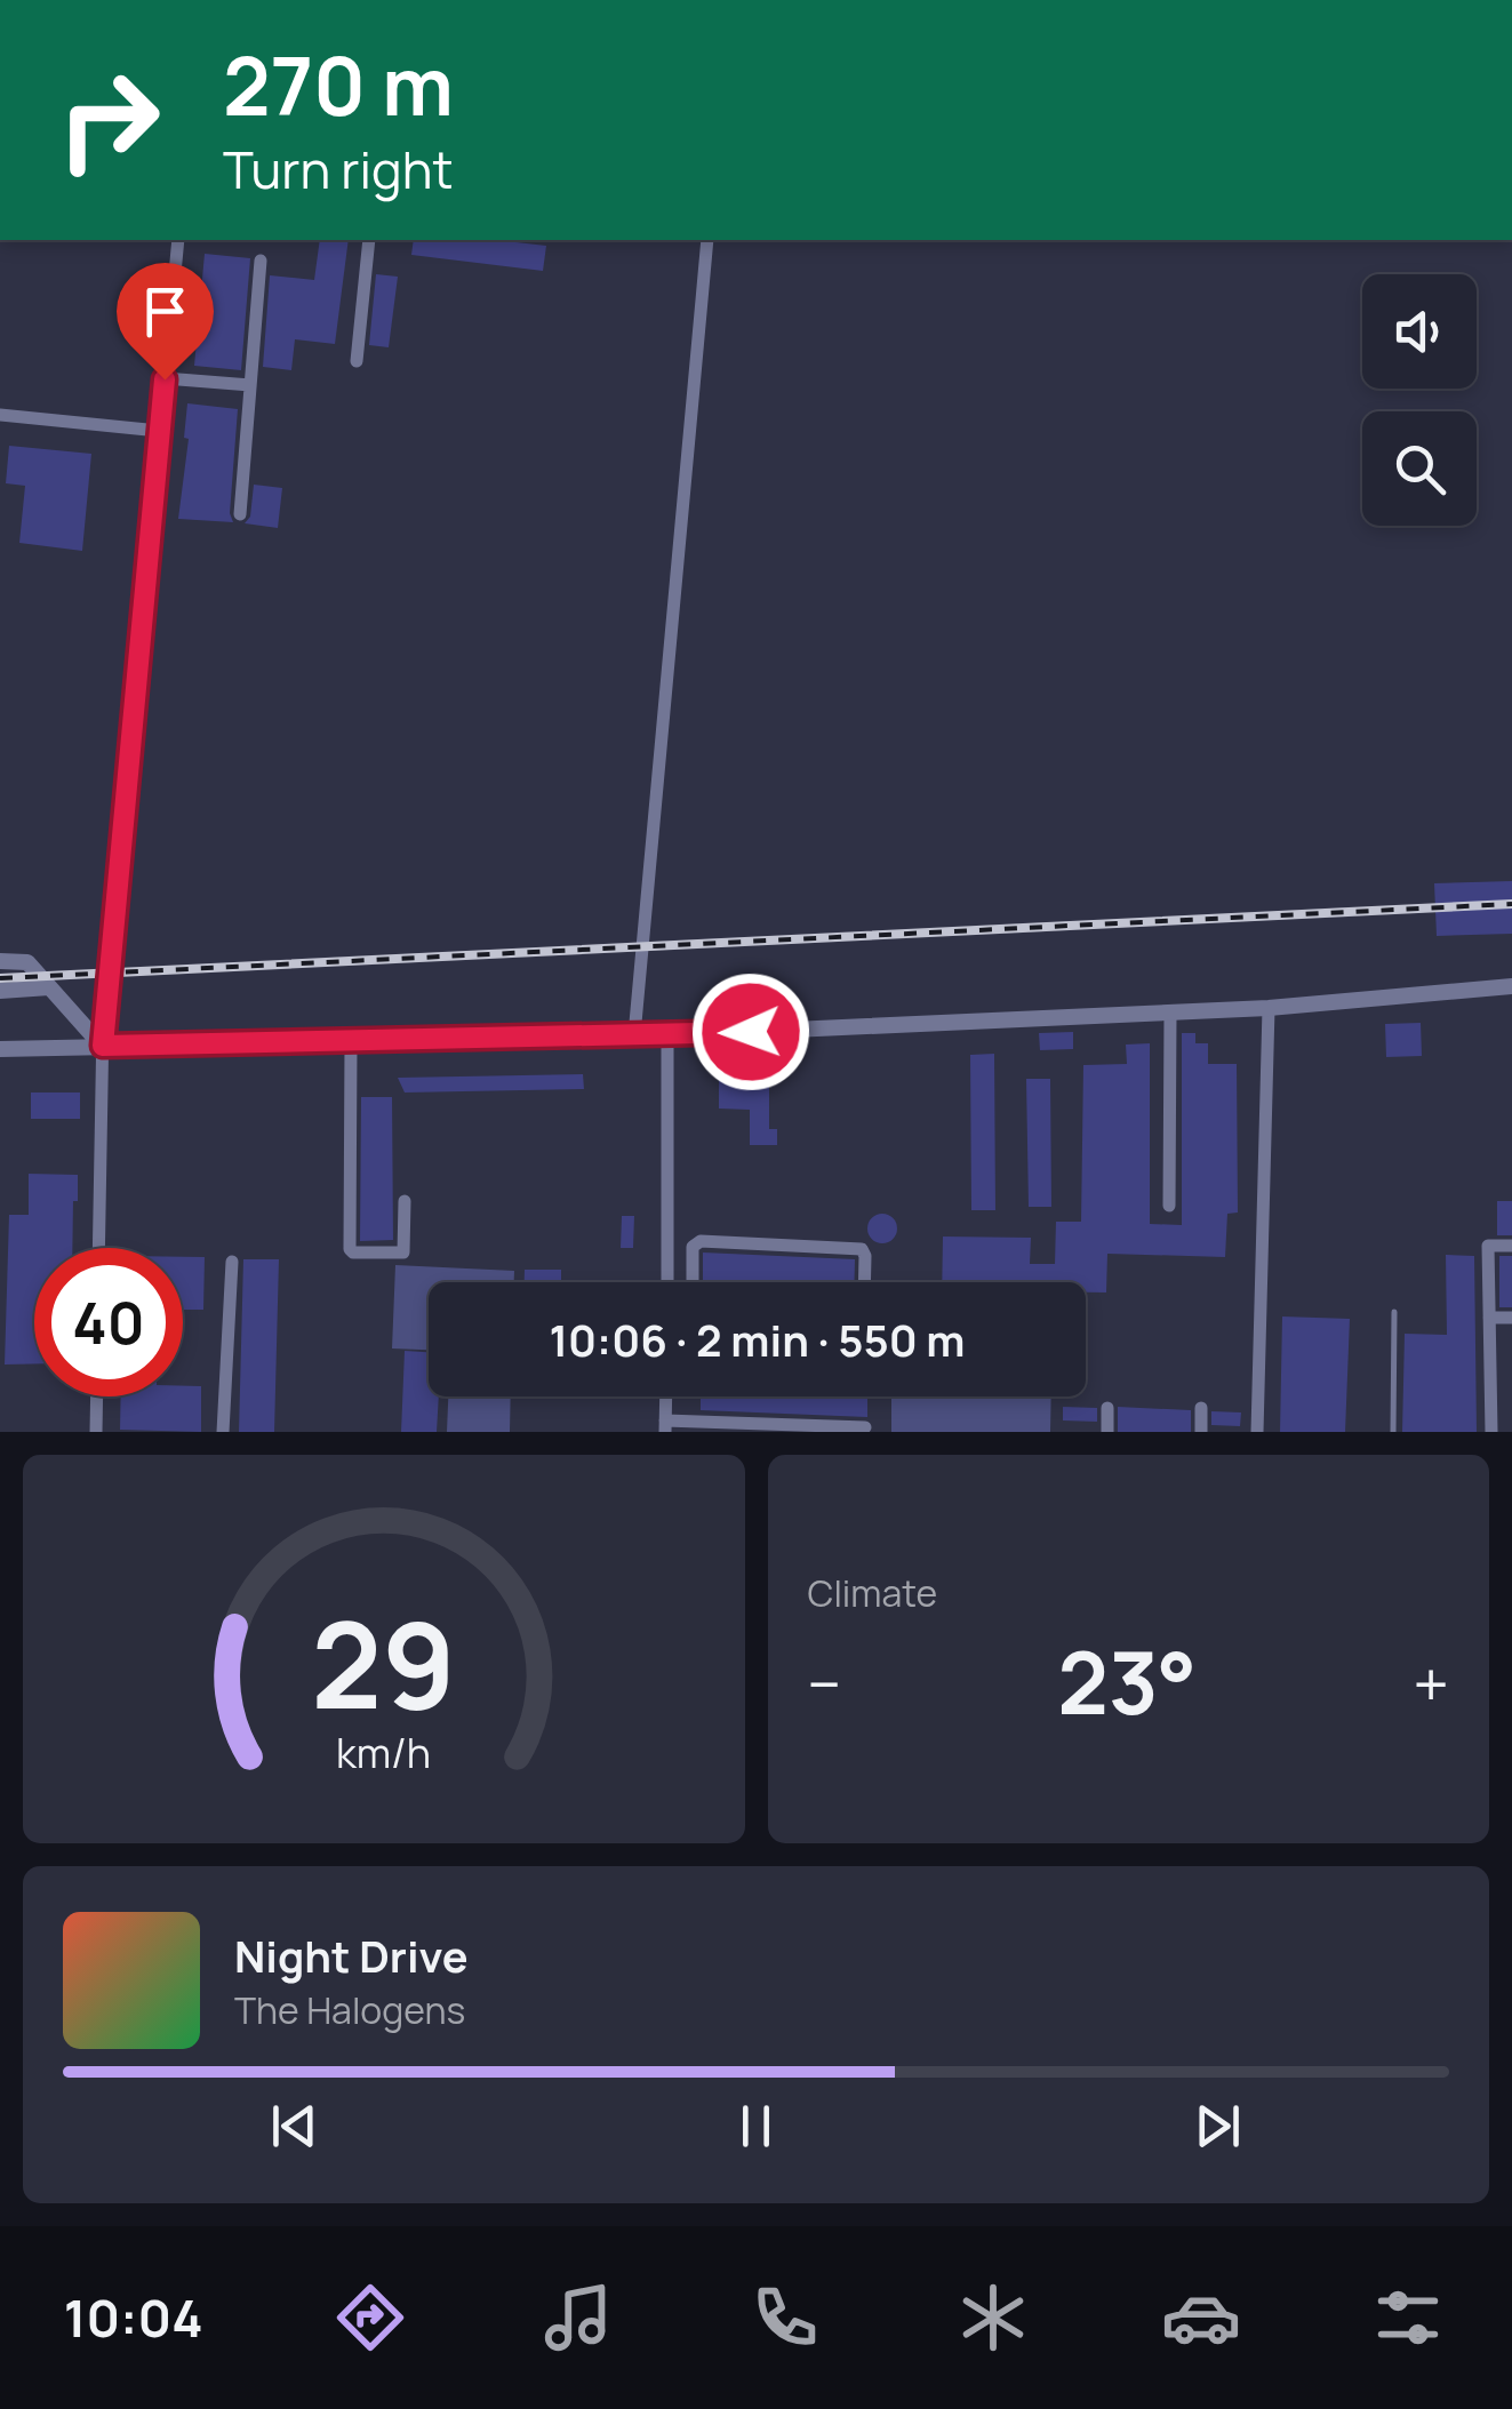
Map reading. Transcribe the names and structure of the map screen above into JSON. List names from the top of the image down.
{
  "page": {
    "turn": ["270 m", "Turn right"],
    "limit": "40",
    "trip": "10:06 · 2 min · 550 m",
    "tile": "Climate",
    "heat": ["−", "23°", "+"],
    "song": ["Night Drive", "The Halogens"],
    "tabs": "10:04",
    "gauge": ["29", "km/h"]
  }
}
